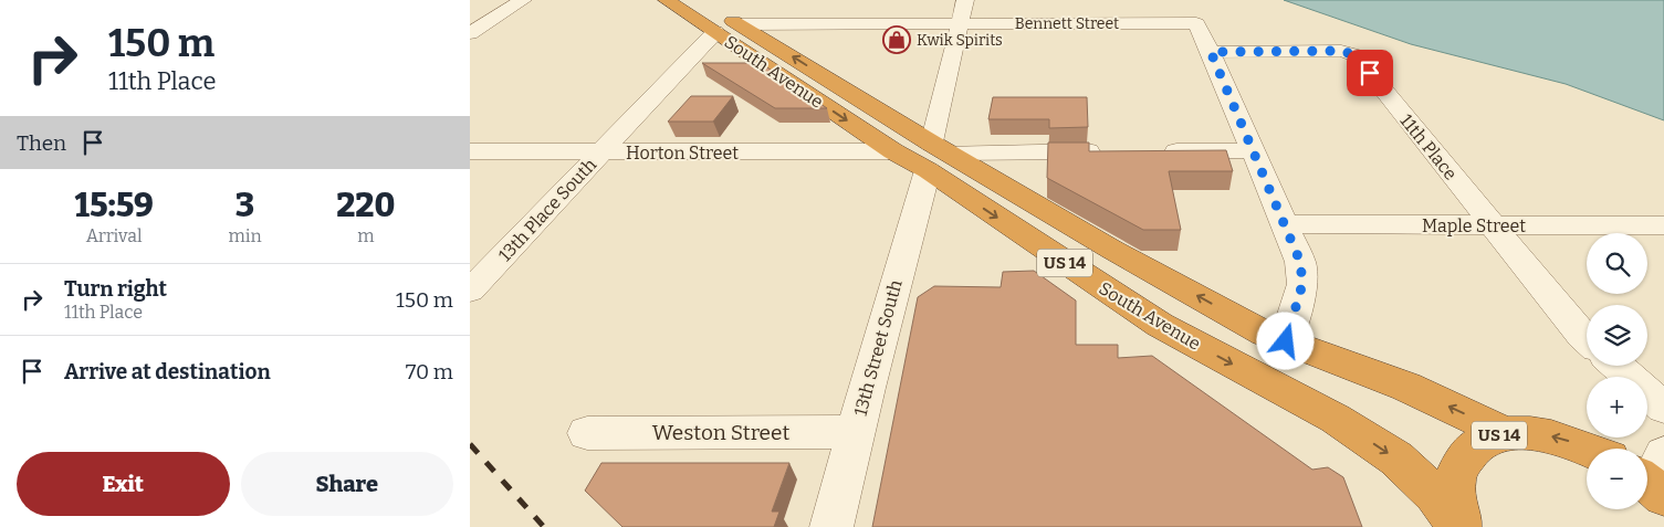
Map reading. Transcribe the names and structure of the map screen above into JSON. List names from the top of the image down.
{
  "streets": {
    "highway": ["South Avenue", "US 14"],
    "street": [
      "Bennett Street",
      "11th Place",
      "Horton Street",
      "13th Place South",
      "Maple Street",
      "13th Street South",
      "Weston Street"
    ]
  },
  "crossings": [
    ["Bennett Street", "South Avenue"],
    ["Bennett Street", "11th Place"],
    ["Bennett Street", "13th Place South"],
    ["Bennett Street", "13th Street South"],
    ["South Avenue", "Horton Street"],
    ["South Avenue", "13th Place South"],
    ["South Avenue", "13th Street South"],
    ["11th Place", "Maple Street"],
    ["Horton Street", "13th Place South"],
    ["13th Street South", "Weston Street"]
  ],
  "places": {
    "shop": ["Kwik Spirits"]
  },
  "page": {
    "turn": ["150 m", "11th Place"],
    "then": "Then",
    "eta": [
      "15:59",
      "Arrival",
      "3",
      "min",
      "220",
      "m"
    ],
    "map_buttons": ["+", "−"],
    "list": [
      {
        "name": "Turn right",
        "note": "11th Place",
        "value": "150 m"
      },
      {
        "name": "Arrive at destination",
        "value": "70 m"
      }
    ],
    "buttons": ["Exit", "Share"]
  }
}
